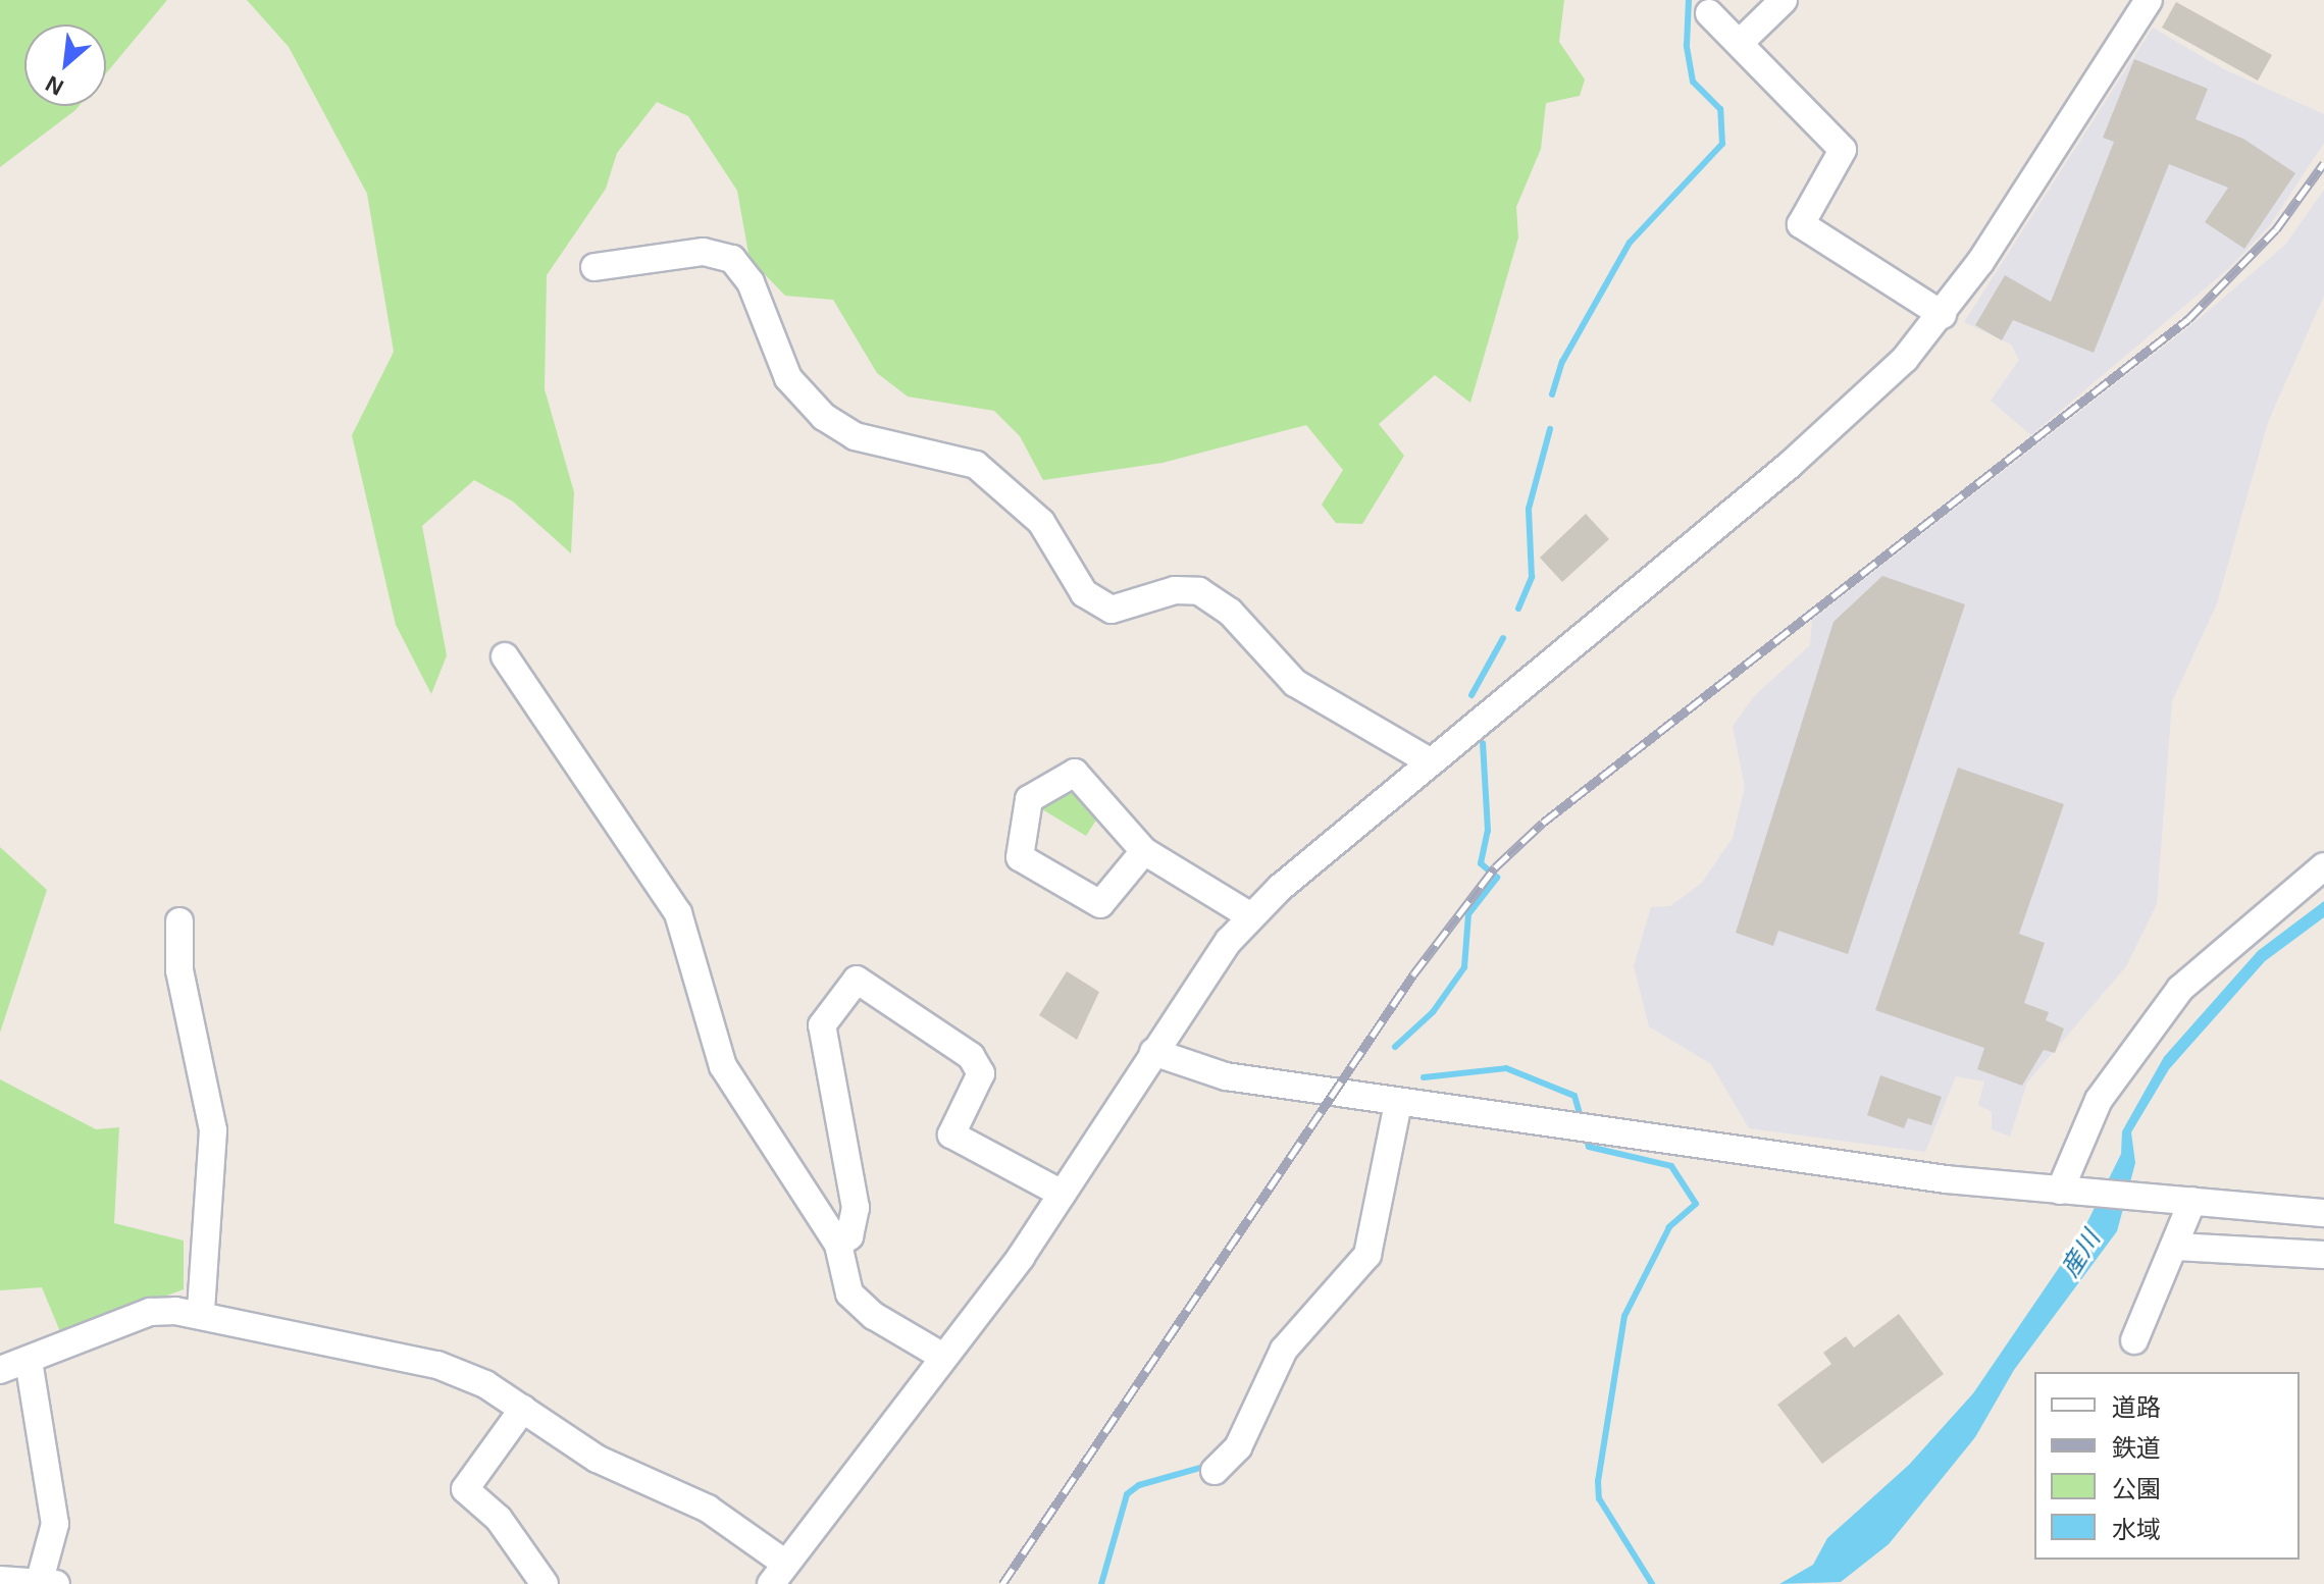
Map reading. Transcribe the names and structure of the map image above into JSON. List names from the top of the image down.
{
  "water": ["産川"],
  "legend": [
    "道路",
    "鉄道",
    "公園",
    "水域"
  ],
  "north": "bottom left"
}
